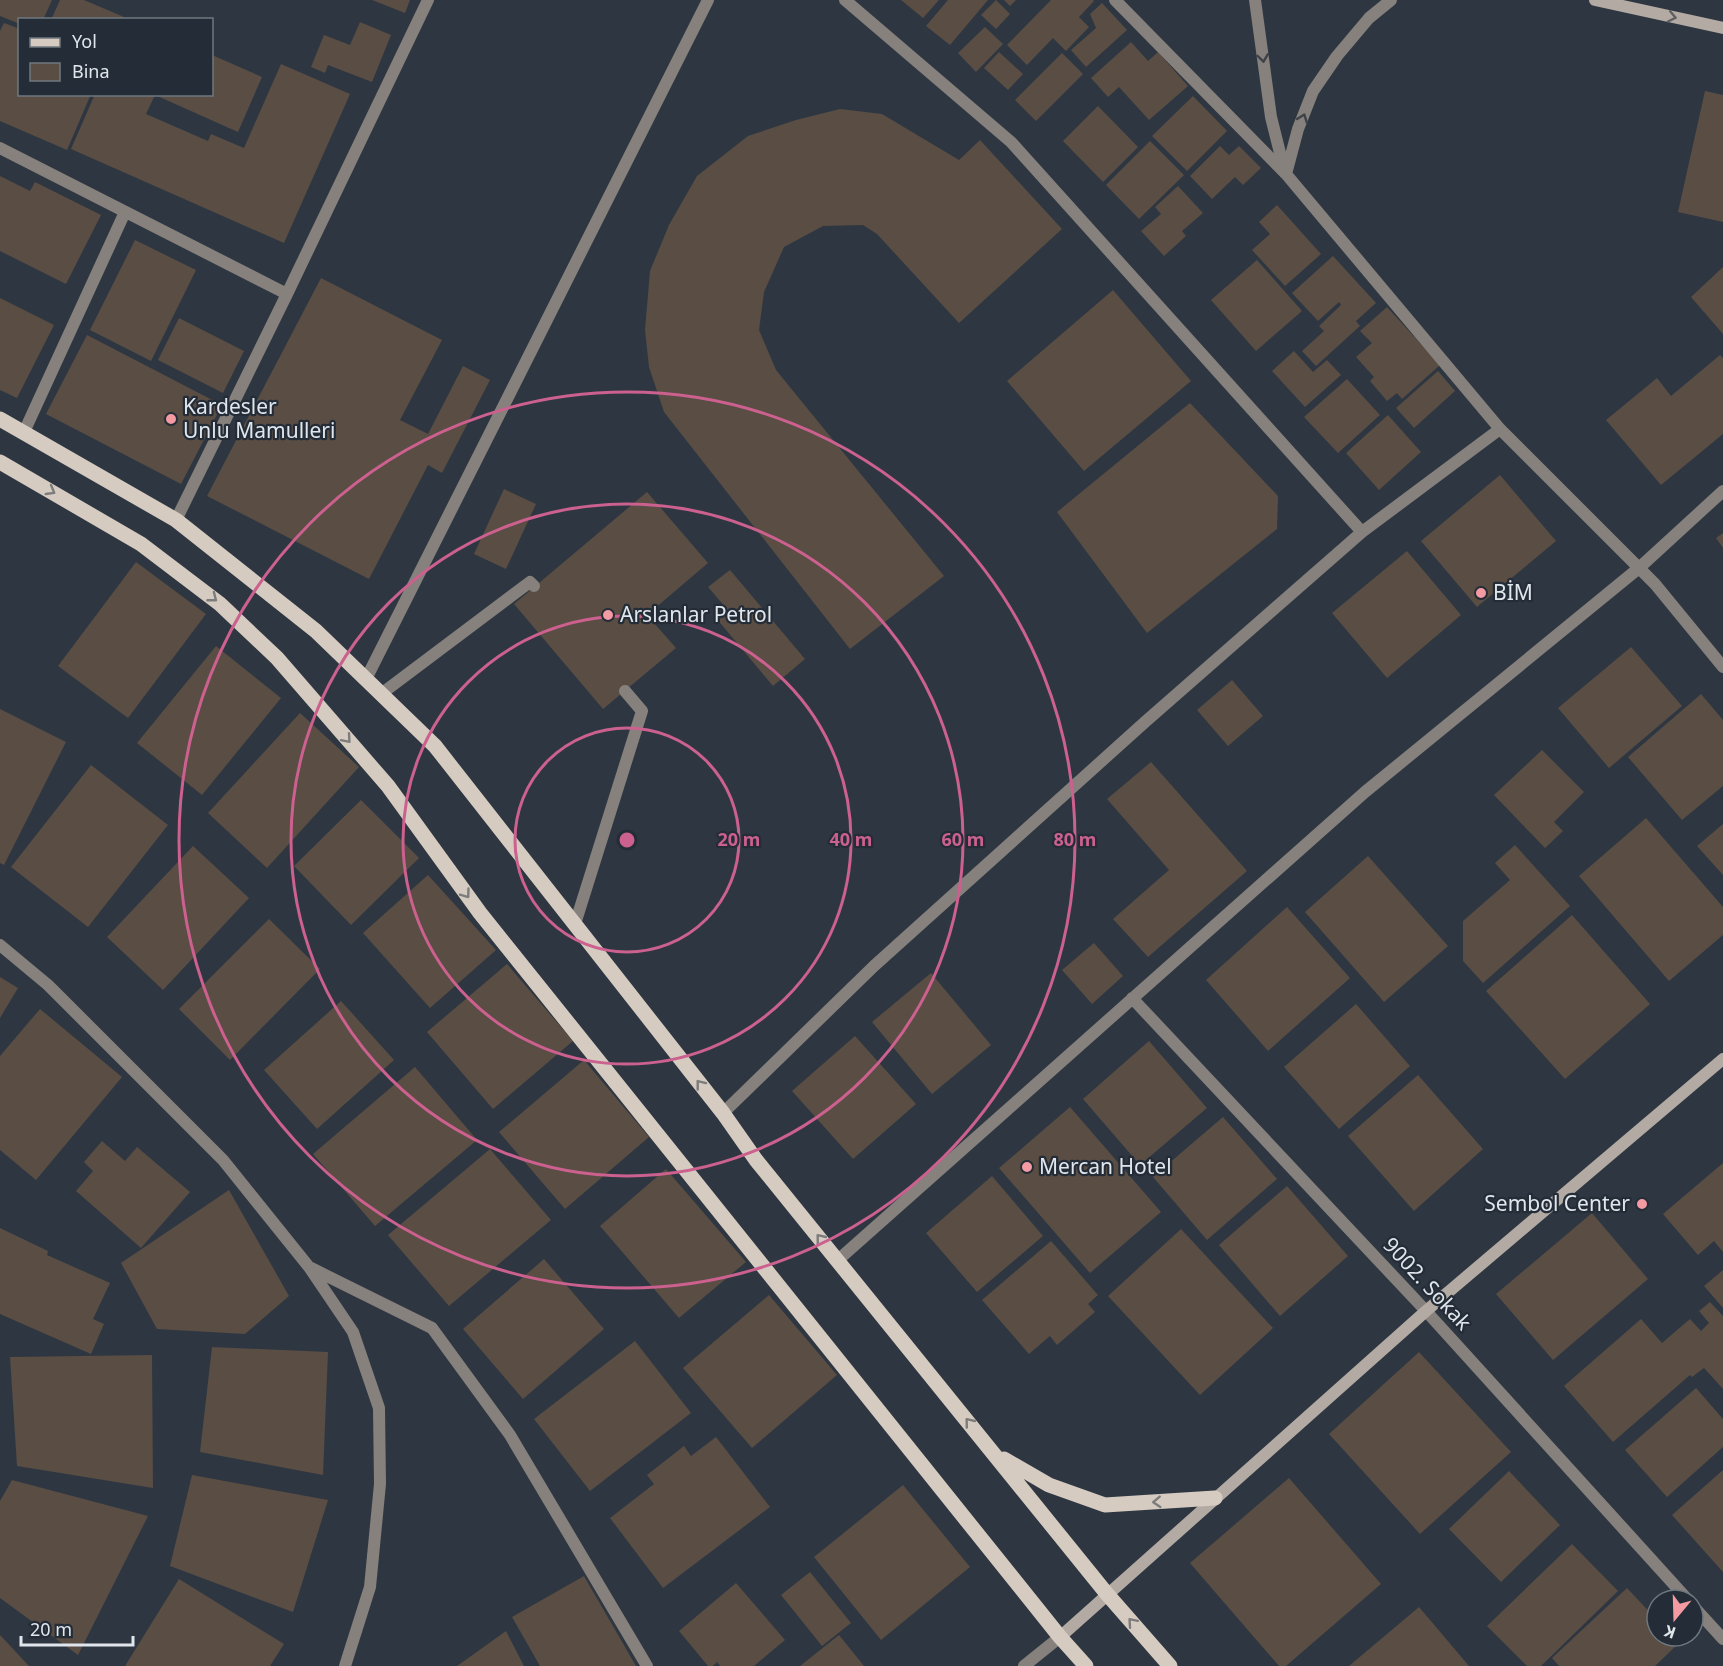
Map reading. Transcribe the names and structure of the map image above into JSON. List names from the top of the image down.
{
  "streets": {
    "street": ["9002. Sokak"]
  },
  "places": [
    "Kardesler Unlu Mamulleri",
    "BİM",
    "Arslanlar Petrol",
    "Mercan Hotel",
    "Sembol Center"
  ],
  "legend": ["Yol", "Bina"],
  "scale_bar": "20 m",
  "north": "bottom",
  "rings": [
    "20 m",
    "40 m",
    "60 m",
    "80 m"
  ]
}
